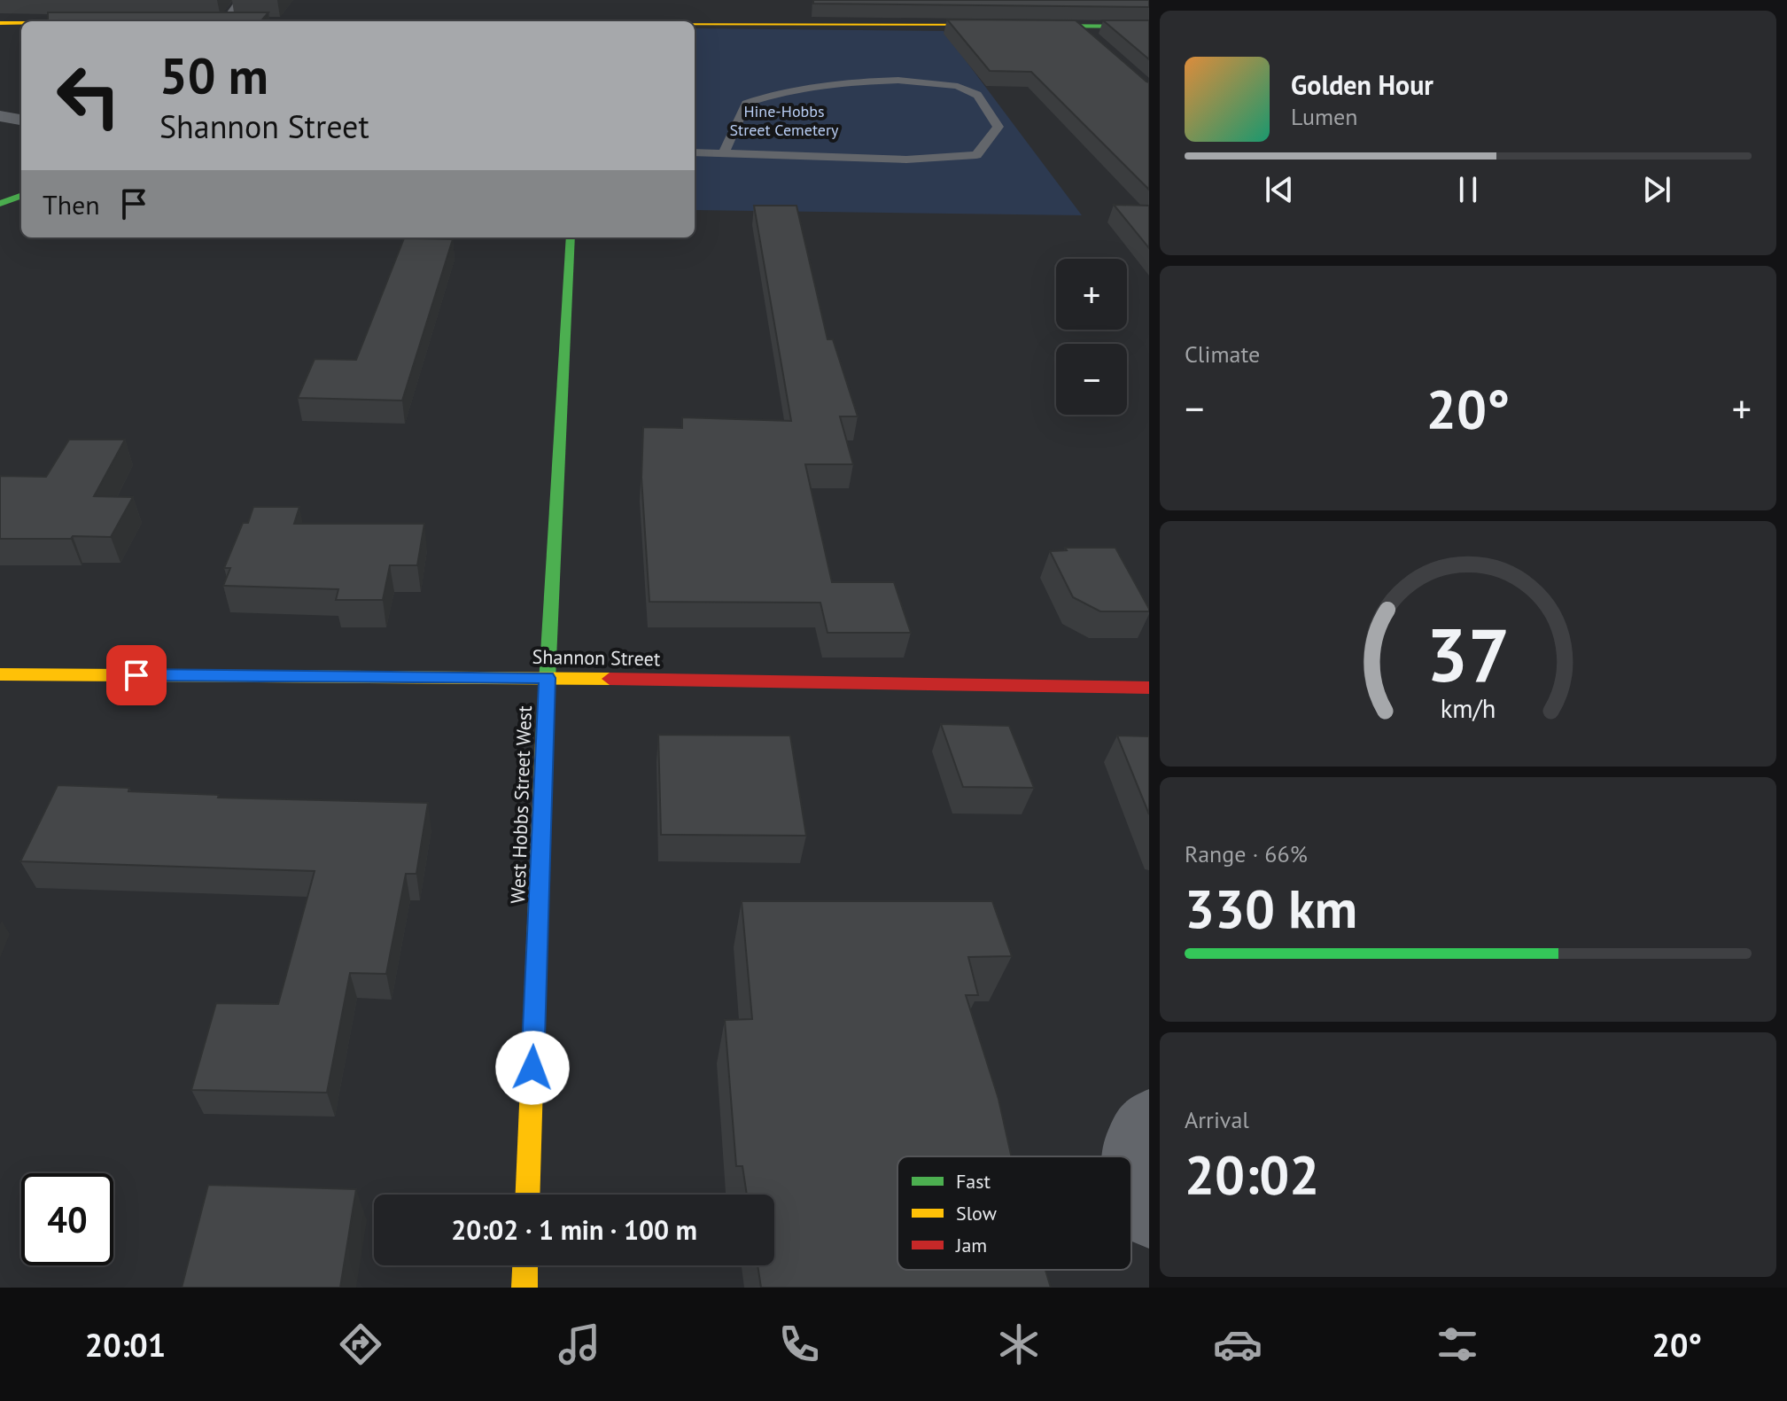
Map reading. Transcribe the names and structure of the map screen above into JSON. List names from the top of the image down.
{
  "streets": {
    "street": ["Shannon Street", "West Hobbs Street West"]
  },
  "crossings": [
    ["Shannon Street", "West Hobbs Street West"]
  ],
  "parks": ["Hine-Hobbs Street Cemetery"],
  "legend": ["Fast", "Slow", "Jam"],
  "page": {
    "turn": ["50 m", "Shannon Street"],
    "song": ["Golden Hour", "Lumen"],
    "then": "Then",
    "map_buttons": ["+", "−"],
    "tile": [
      "Climate",
      ["Range · 66%", "330 km"],
      ["Arrival", "20:02"]
    ],
    "heat": ["−", "20°", "+"],
    "limit": "40",
    "trip": "20:02 · 1 min · 100 m",
    "tabs": ["20:01", "20°"],
    "gauge": ["37", "km/h"]
  }
}
